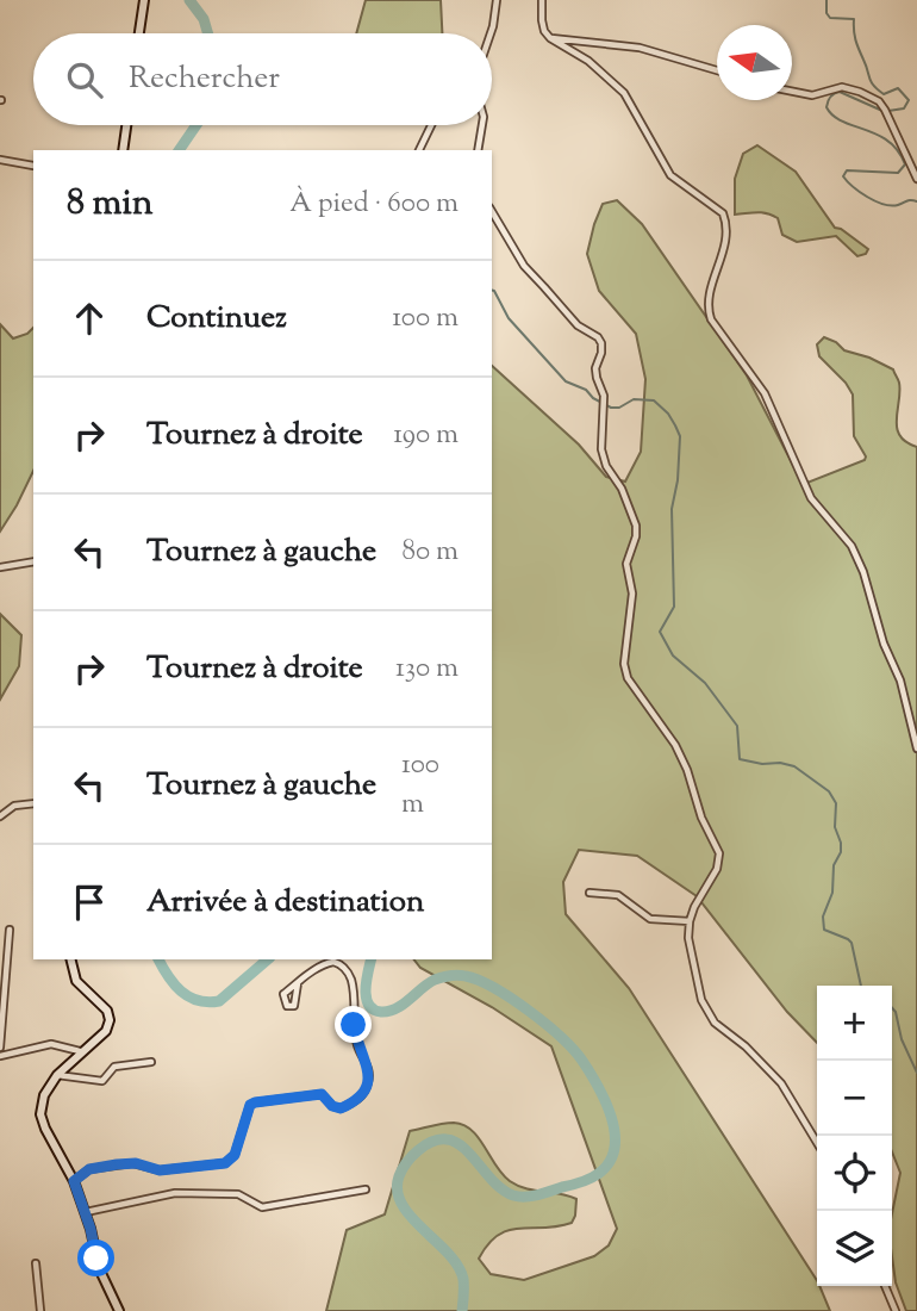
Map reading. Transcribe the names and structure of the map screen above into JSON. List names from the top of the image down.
{
  "north": "left",
  "page": {
    "search": "Rechercher",
    "heading": ["8 min", "À pied · 600 m"],
    "list": [
      ["Continuez", "100 m"],
      ["Tournez à droite", "190 m"],
      ["Tournez à gauche", "80 m"],
      ["Tournez à droite", "130 m"],
      ["Tournez à gauche", "100 m"],
      "Arrivée à destination"
    ],
    "map_buttons": ["+", "−"]
  }
}
